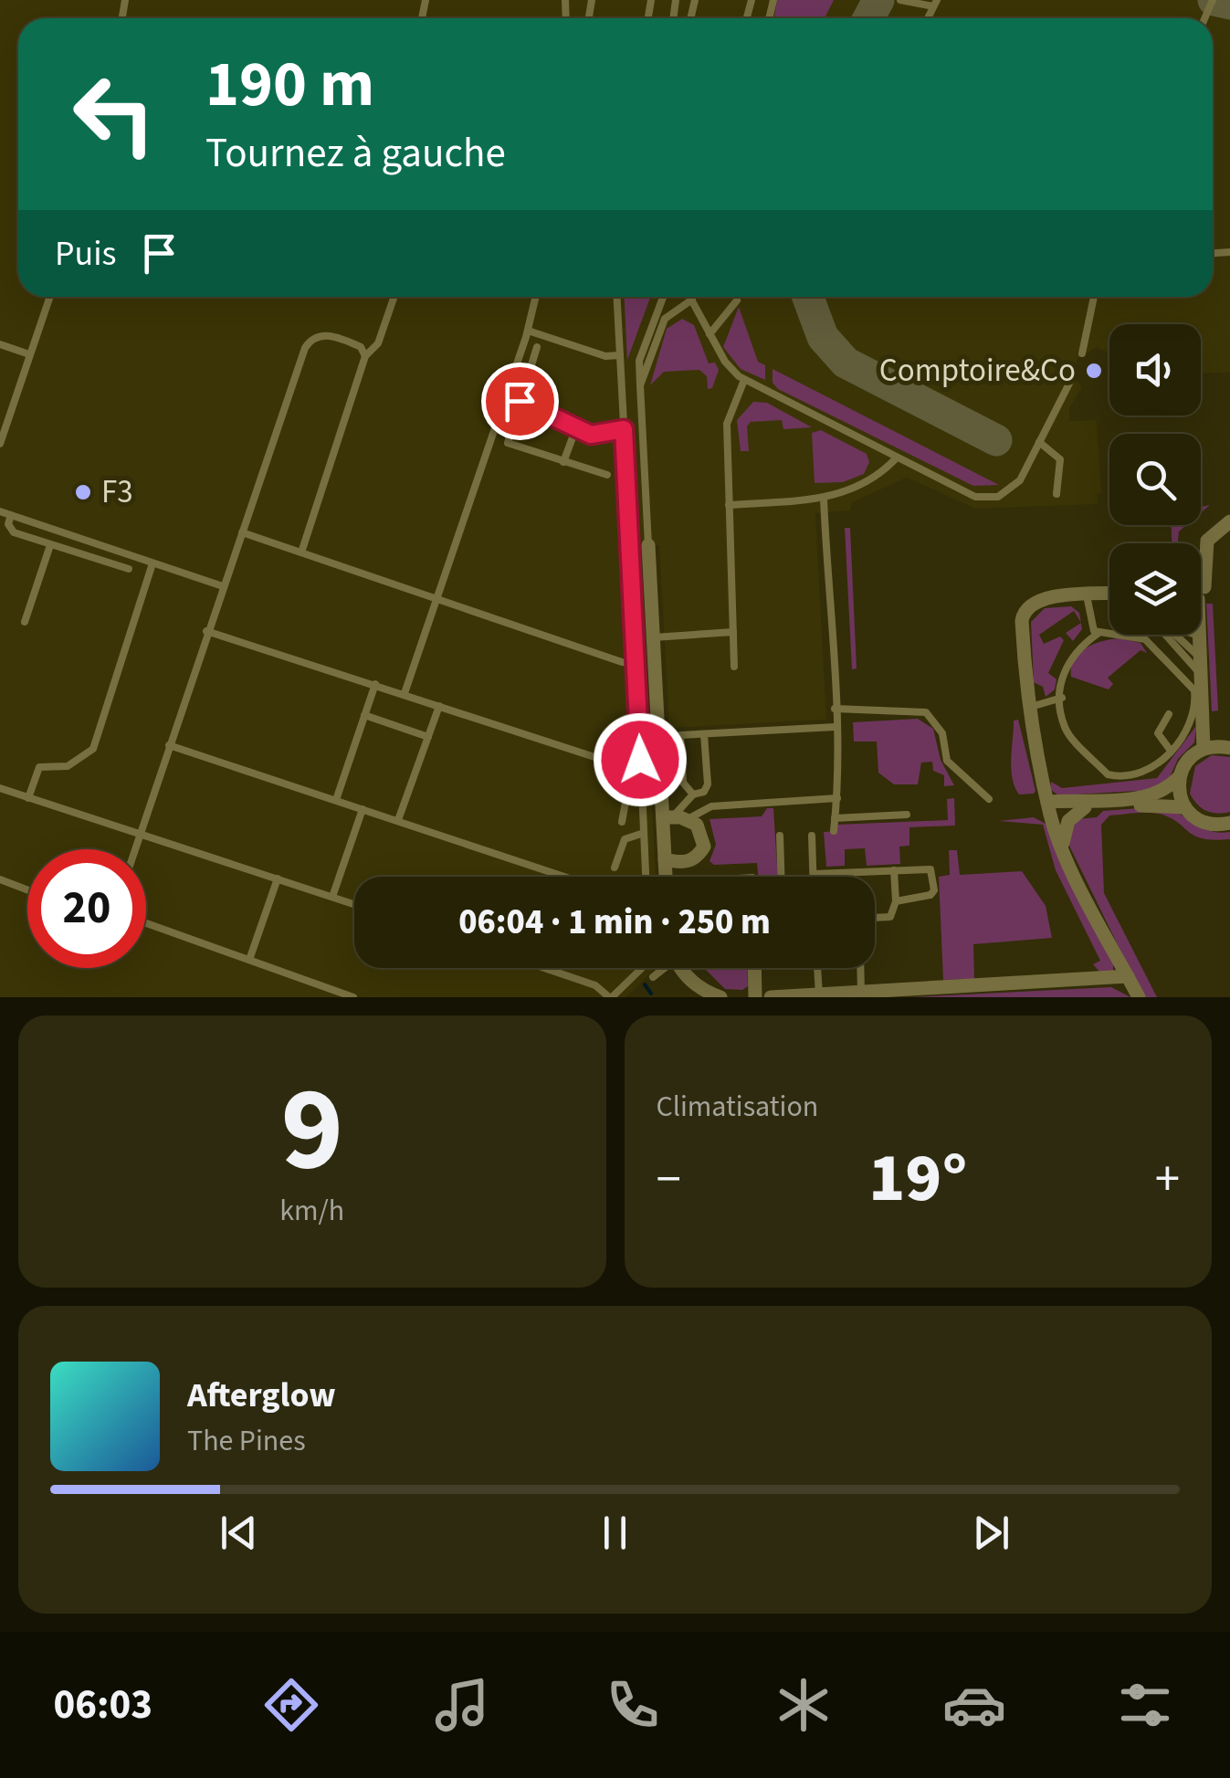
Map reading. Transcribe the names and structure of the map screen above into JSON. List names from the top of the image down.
{
  "places": ["Comptoire&Co", "F3"],
  "page": {
    "turn": ["190 m", "Tournez à gauche"],
    "then": "Puis",
    "limit": "20",
    "trip": "06:04 · 1 min · 250 m",
    "tile": [
      ["9", "km/h"],
      "Climatisation"
    ],
    "heat": ["−", "19°", "+"],
    "song": ["Afterglow", "The Pines"],
    "tabs": "06:03"
  }
}
